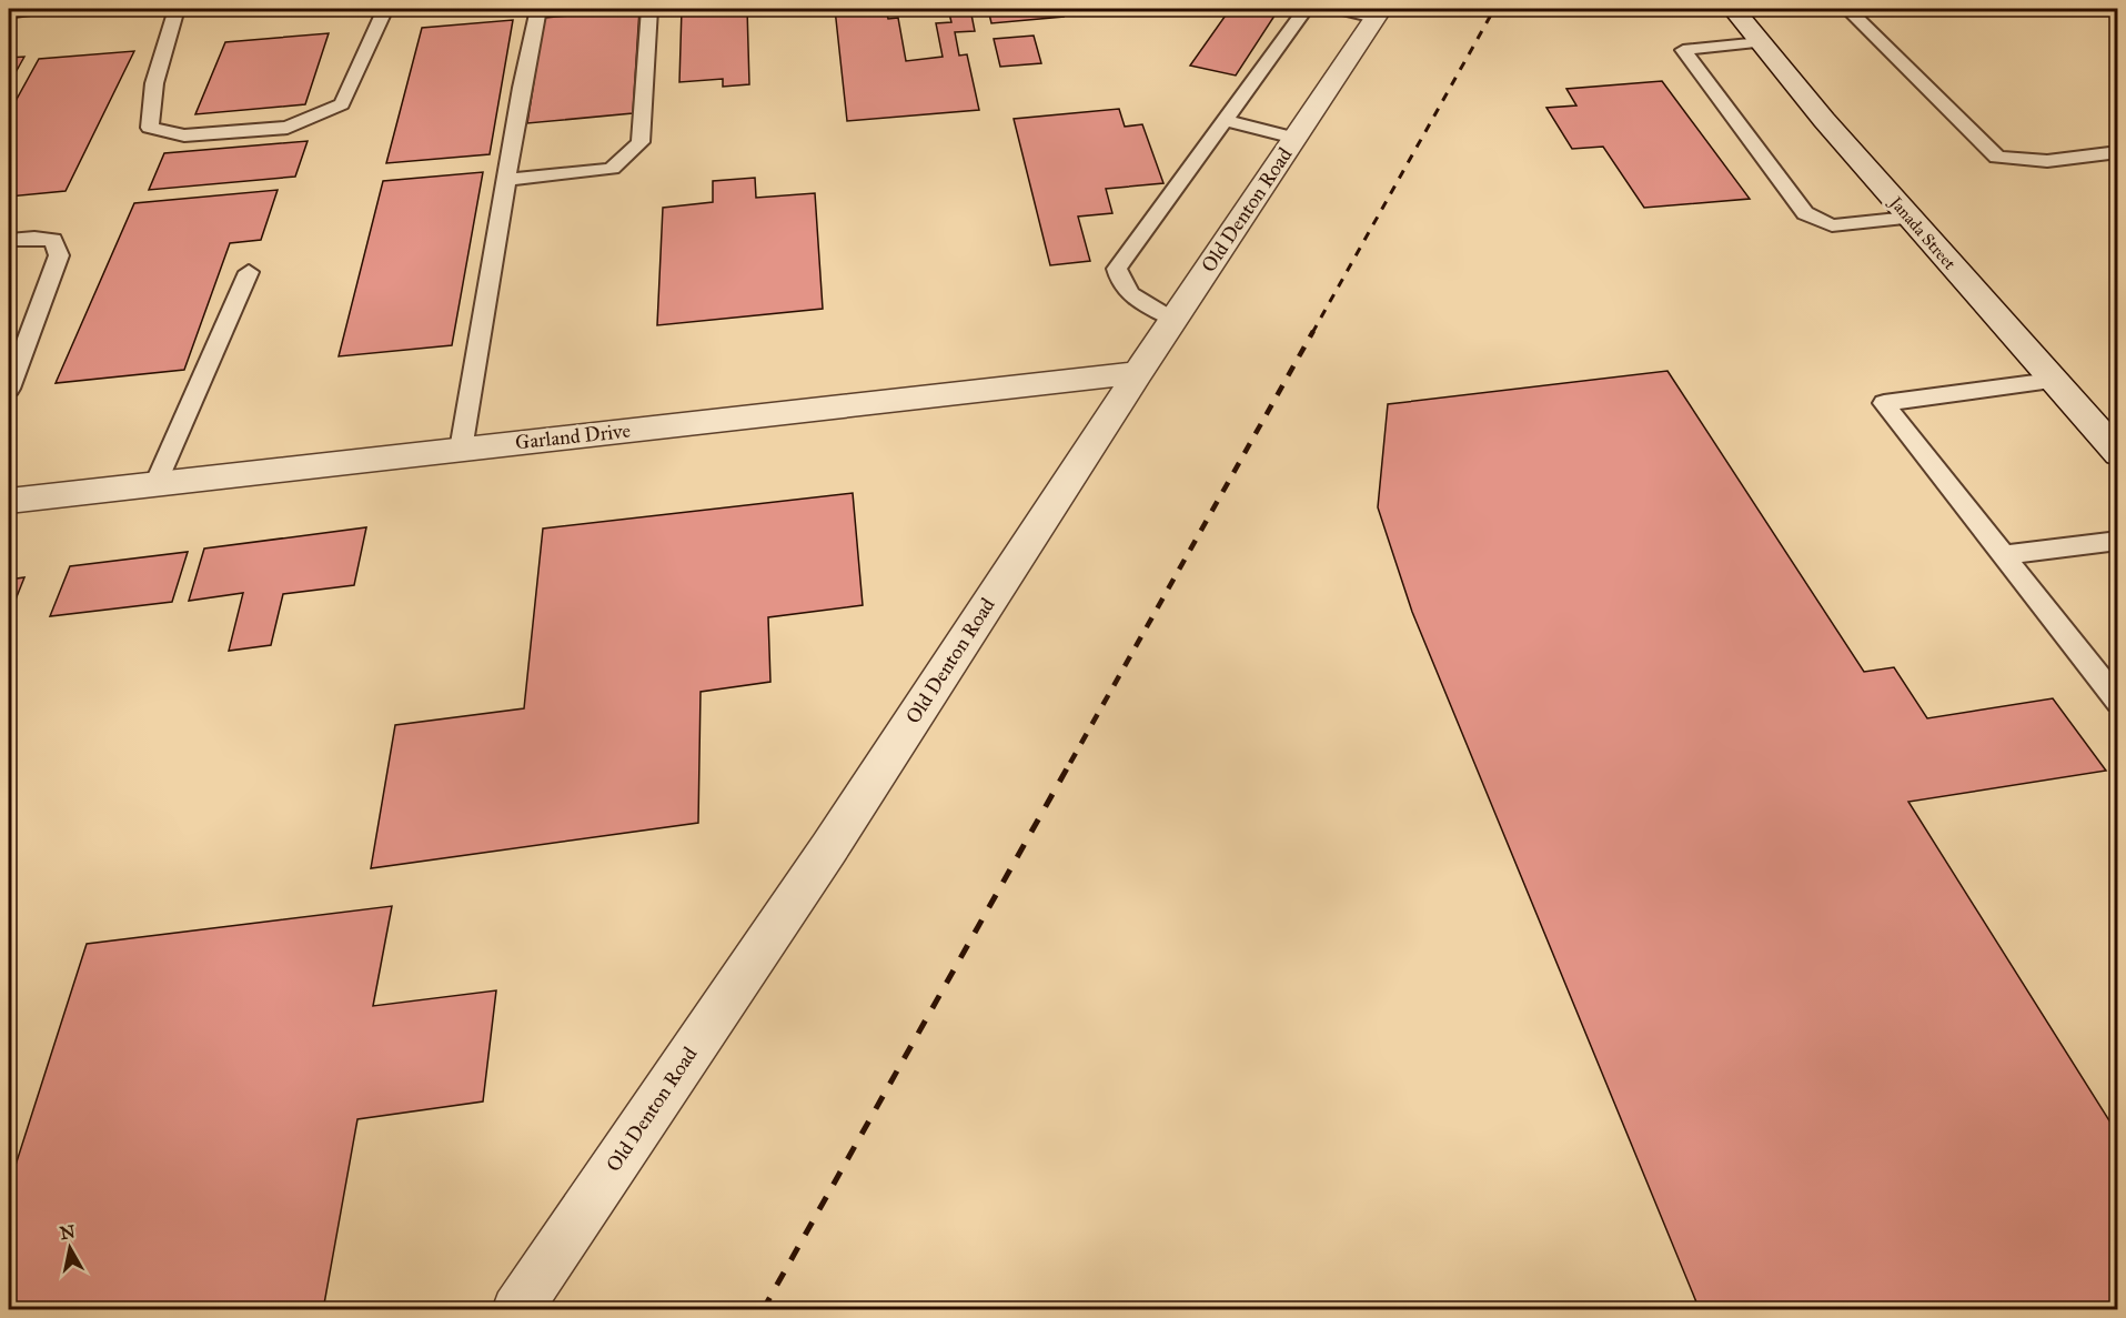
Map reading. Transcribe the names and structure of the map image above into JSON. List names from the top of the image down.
{
  "streets": {
    "street": ["Old Denton Road", "Janada Street", "Garland Drive"]
  },
  "crossings": [
    ["Old Denton Road", "Garland Drive"]
  ],
  "north": "top"
}
